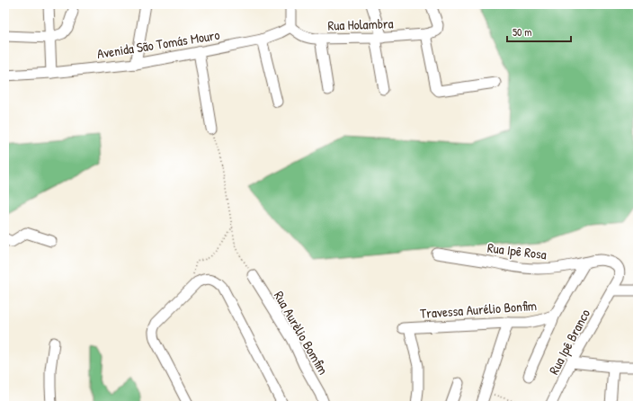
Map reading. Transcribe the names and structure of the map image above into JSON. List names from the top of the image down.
{
  "streets": {
    "street": [
      "Rua Holambra",
      "Avenida São Tomás Mouro",
      "Rua Ipê Rosa",
      "Travessa Aurélio Bonfim",
      "Rua Aurèlio Bomfim",
      "Rua Ipê Branco"
    ]
  },
  "crossings": [
    ["Rua Holambra", "Avenida São Tomás Mouro"],
    ["Rua Ipê Rosa", "Rua Ipê Branco"]
  ],
  "scale_bar": "50 m"
}
